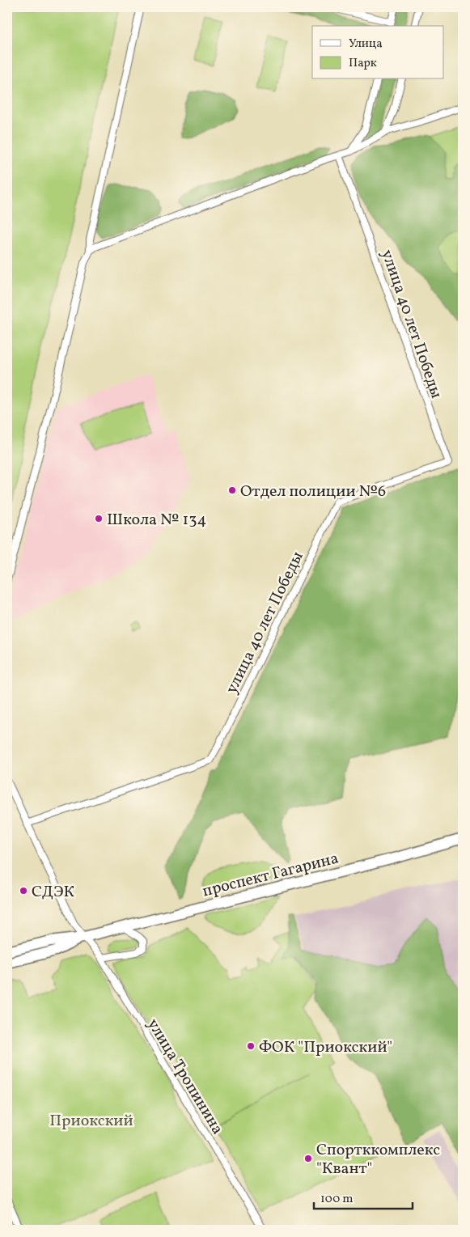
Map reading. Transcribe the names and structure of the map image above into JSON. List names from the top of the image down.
{
  "streets": {
    "main road": ["проспект Гагарина"],
    "street": ["улица 40 лет Победы", "улица Тропинина"]
  },
  "crossings": [
    ["улица 40 лет Победы", "улица Тропинина"],
    ["проспект Гагарина", "улица Тропинина"]
  ],
  "parks": ["Приокский"],
  "places": [
    "Отдел полиции №6",
    "Школа № 134",
    "СДЭК",
    "ФОК \"Приокский\"",
    "Спортккомплекс \"Квант\""
  ],
  "legend": ["Улица", "Парк"],
  "scale_bar": "100 m"
}
